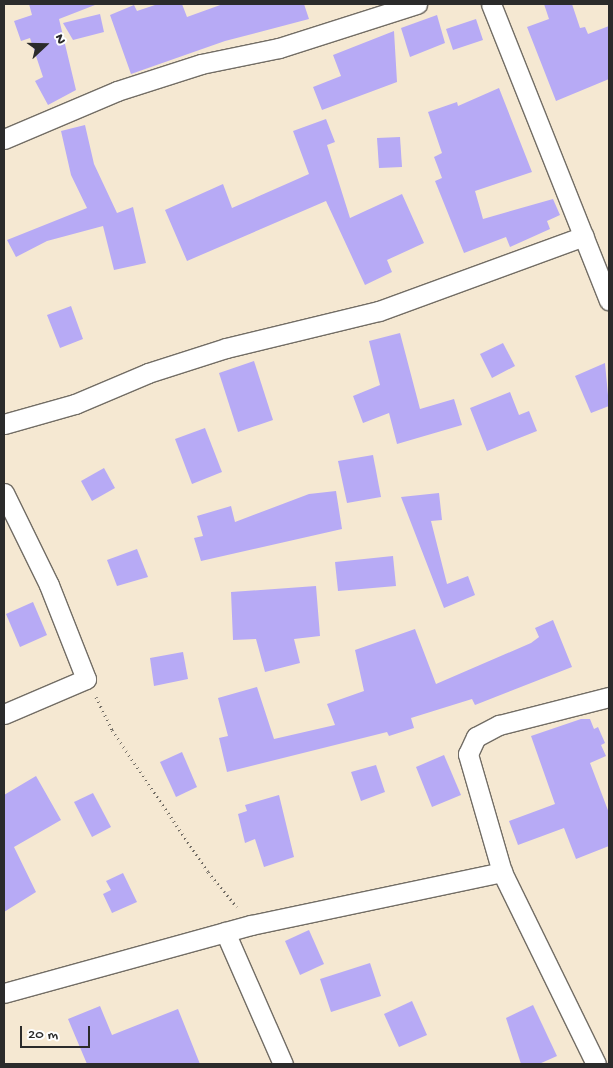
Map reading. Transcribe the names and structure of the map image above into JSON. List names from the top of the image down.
{
  "scale_bar": "20 m",
  "north": "right"
}
